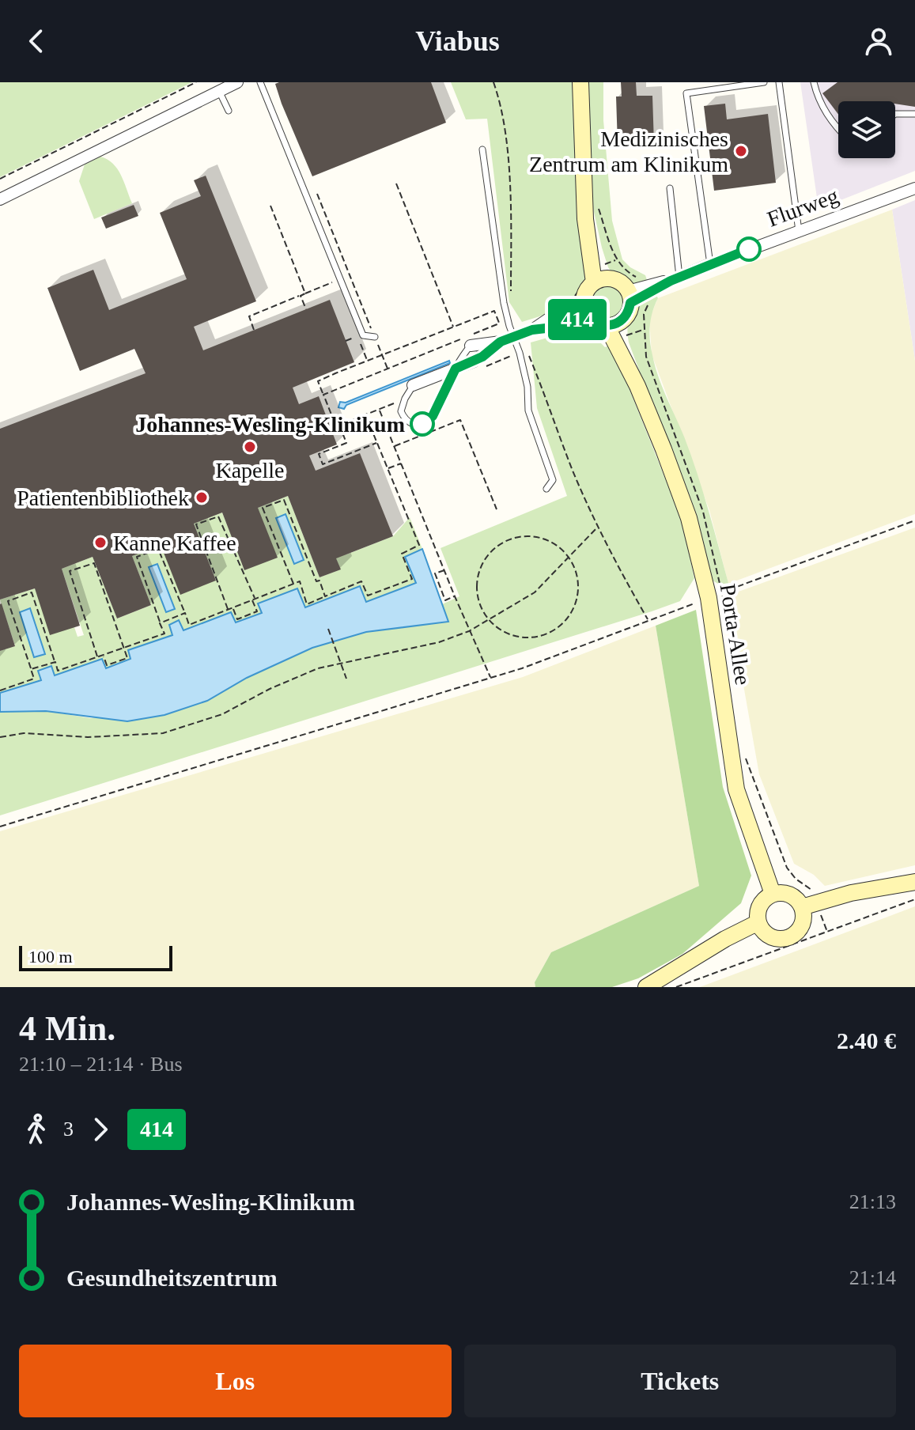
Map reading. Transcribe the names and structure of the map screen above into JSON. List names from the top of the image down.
{
  "streets": {
    "street": ["Flurweg", "Porta-Allee"]
  },
  "crossings": [
    ["Flurweg", "Porta-Allee"]
  ],
  "places": [
    "Medizinisches Zentrum am Klinikum",
    "Johannes-Wesling-Klinikum",
    "Kapelle",
    "Patientenbibliothek",
    "Kanne Kaffee"
  ],
  "lines": ["bus line 414"],
  "scale_bar": "100 m",
  "page": {
    "header": "Viabus",
    "on_map": "414",
    "scale": "100 m",
    "heading": ["4 Min.", "21:10 – 21:14 · Bus", "2.40 €"],
    "legs": ["3", "414"],
    "list": [
      {
        "name": "Johannes-Wesling-Klinikum",
        "value": "21:13"
      },
      {
        "name": "Gesundheitszentrum",
        "value": "21:14"
      }
    ],
    "buttons": ["Los", "Tickets"]
  }
}
